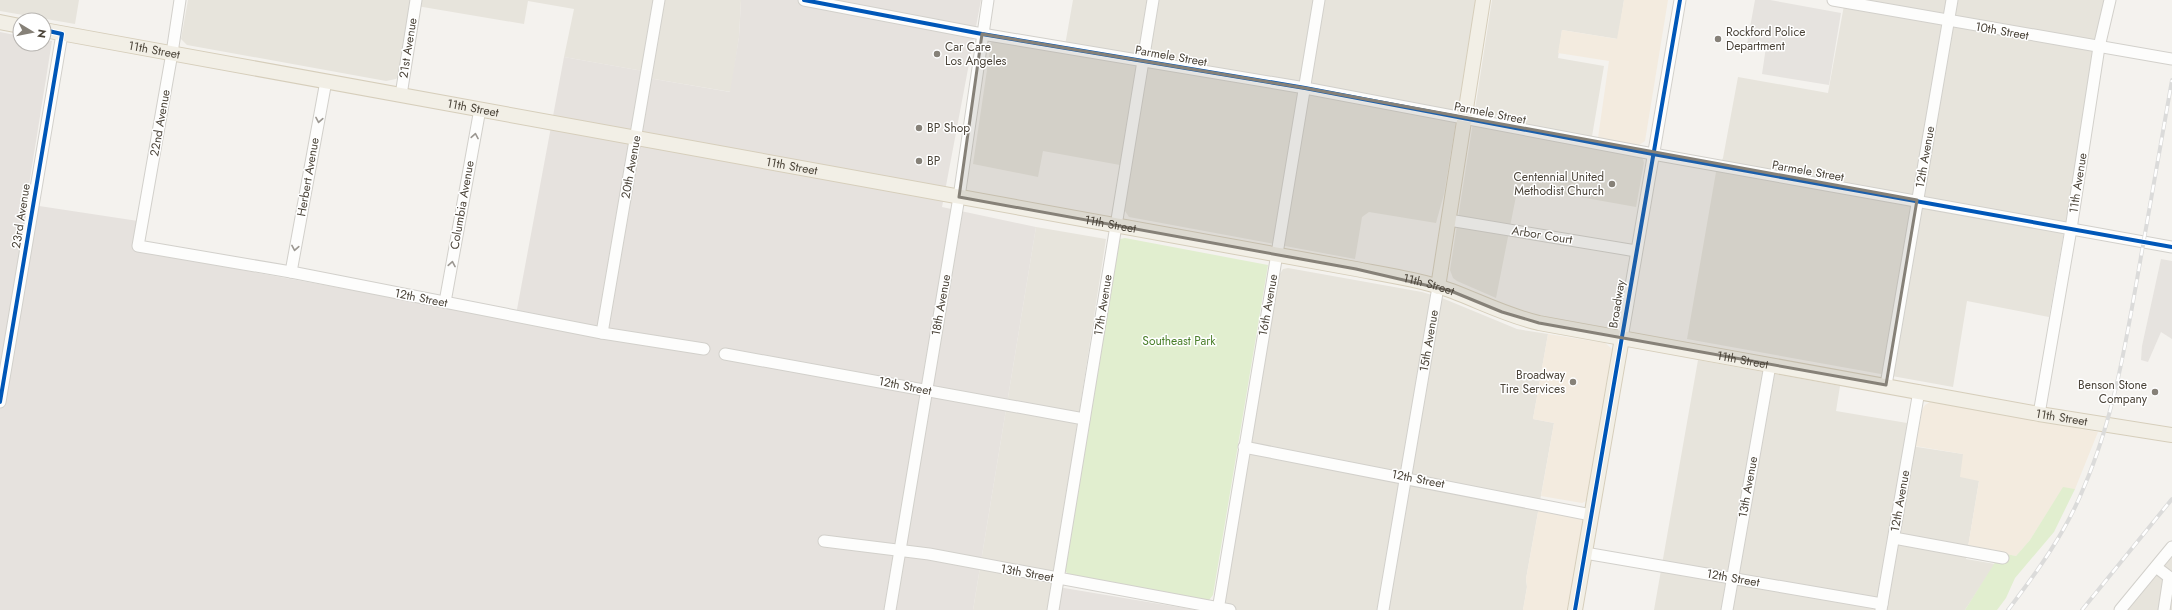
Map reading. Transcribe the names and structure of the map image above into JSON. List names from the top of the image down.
{
  "streets": {
    "main road": ["11th Street", "Broadway", "15th Avenue"],
    "street": [
      "10th Street",
      "21st Avenue",
      "Parmele Street",
      "22nd Avenue",
      "12th Avenue",
      "20th Avenue",
      "Herbert Avenue",
      "11th Avenue",
      "Columbia Avenue",
      "23rd Avenue",
      "Arbor Court",
      "12th Street",
      "18th Avenue",
      "17th Avenue",
      "16th Avenue",
      "13th Avenue",
      "13th Street"
    ]
  },
  "crossings": [
    ["10th Street", "12th Avenue"],
    ["10th Street", "11th Avenue"],
    ["21st Avenue", "11th Street"],
    ["11th Street", "22nd Avenue"],
    ["11th Street", "12th Avenue"],
    ["11th Street", "20th Avenue"],
    ["11th Street", "Herbert Avenue"],
    ["11th Street", "11th Avenue"],
    ["11th Street", "Columbia Avenue"],
    ["11th Street", "23rd Avenue"],
    ["11th Street", "Broadway"],
    ["11th Street", "18th Avenue"],
    ["11th Street", "17th Avenue"],
    ["11th Street", "16th Avenue"],
    ["11th Street", "15th Avenue"],
    ["11th Street", "13th Avenue"],
    ["Parmele Street", "12th Avenue"],
    ["Parmele Street", "11th Avenue"],
    ["Parmele Street", "Broadway"],
    ["Parmele Street", "18th Avenue"],
    ["Parmele Street", "17th Avenue"],
    ["Parmele Street", "16th Avenue"],
    ["Parmele Street", "15th Avenue"],
    ["22nd Avenue", "12th Street"],
    ["12th Avenue", "12th Street"],
    ["20th Avenue", "12th Street"],
    ["Herbert Avenue", "12th Street"],
    ["Columbia Avenue", "12th Street"],
    ["Arbor Court", "Broadway"],
    ["Arbor Court", "15th Avenue"],
    ["12th Street", "Broadway"],
    ["12th Street", "18th Avenue"],
    ["12th Street", "17th Avenue"],
    ["12th Street", "16th Avenue"],
    ["12th Street", "15th Avenue"],
    ["12th Street", "13th Avenue"],
    ["18th Avenue", "13th Street"],
    ["17th Avenue", "13th Street"],
    ["16th Avenue", "13th Street"]
  ],
  "one_way": ["Herbert Avenue", "Columbia Avenue"],
  "parks": ["Southeast Park"],
  "places": [
    "Rockford Police Department",
    "Car Care Los Angeles",
    "BP Shop",
    "BP",
    "Centennial United Methodist Church",
    "Broadway Tire Services",
    "Benson Stone Company"
  ],
  "north": "right"
}
